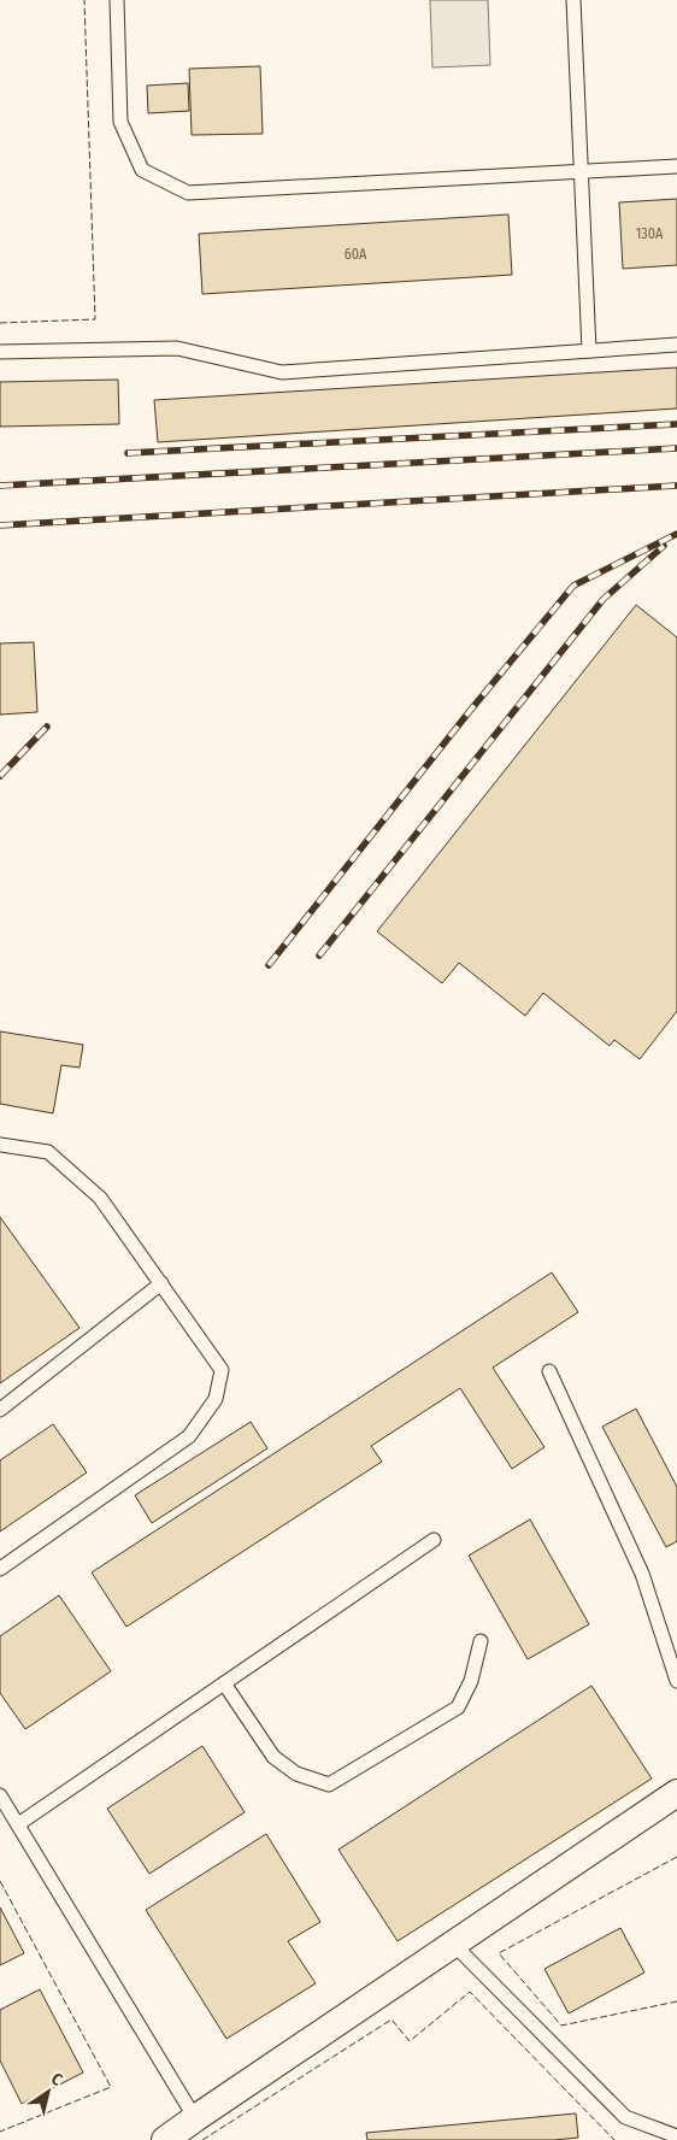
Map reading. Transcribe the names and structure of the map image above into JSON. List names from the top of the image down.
{
  "house_numbers": ["130А", "60А"],
  "north": "top right"
}
